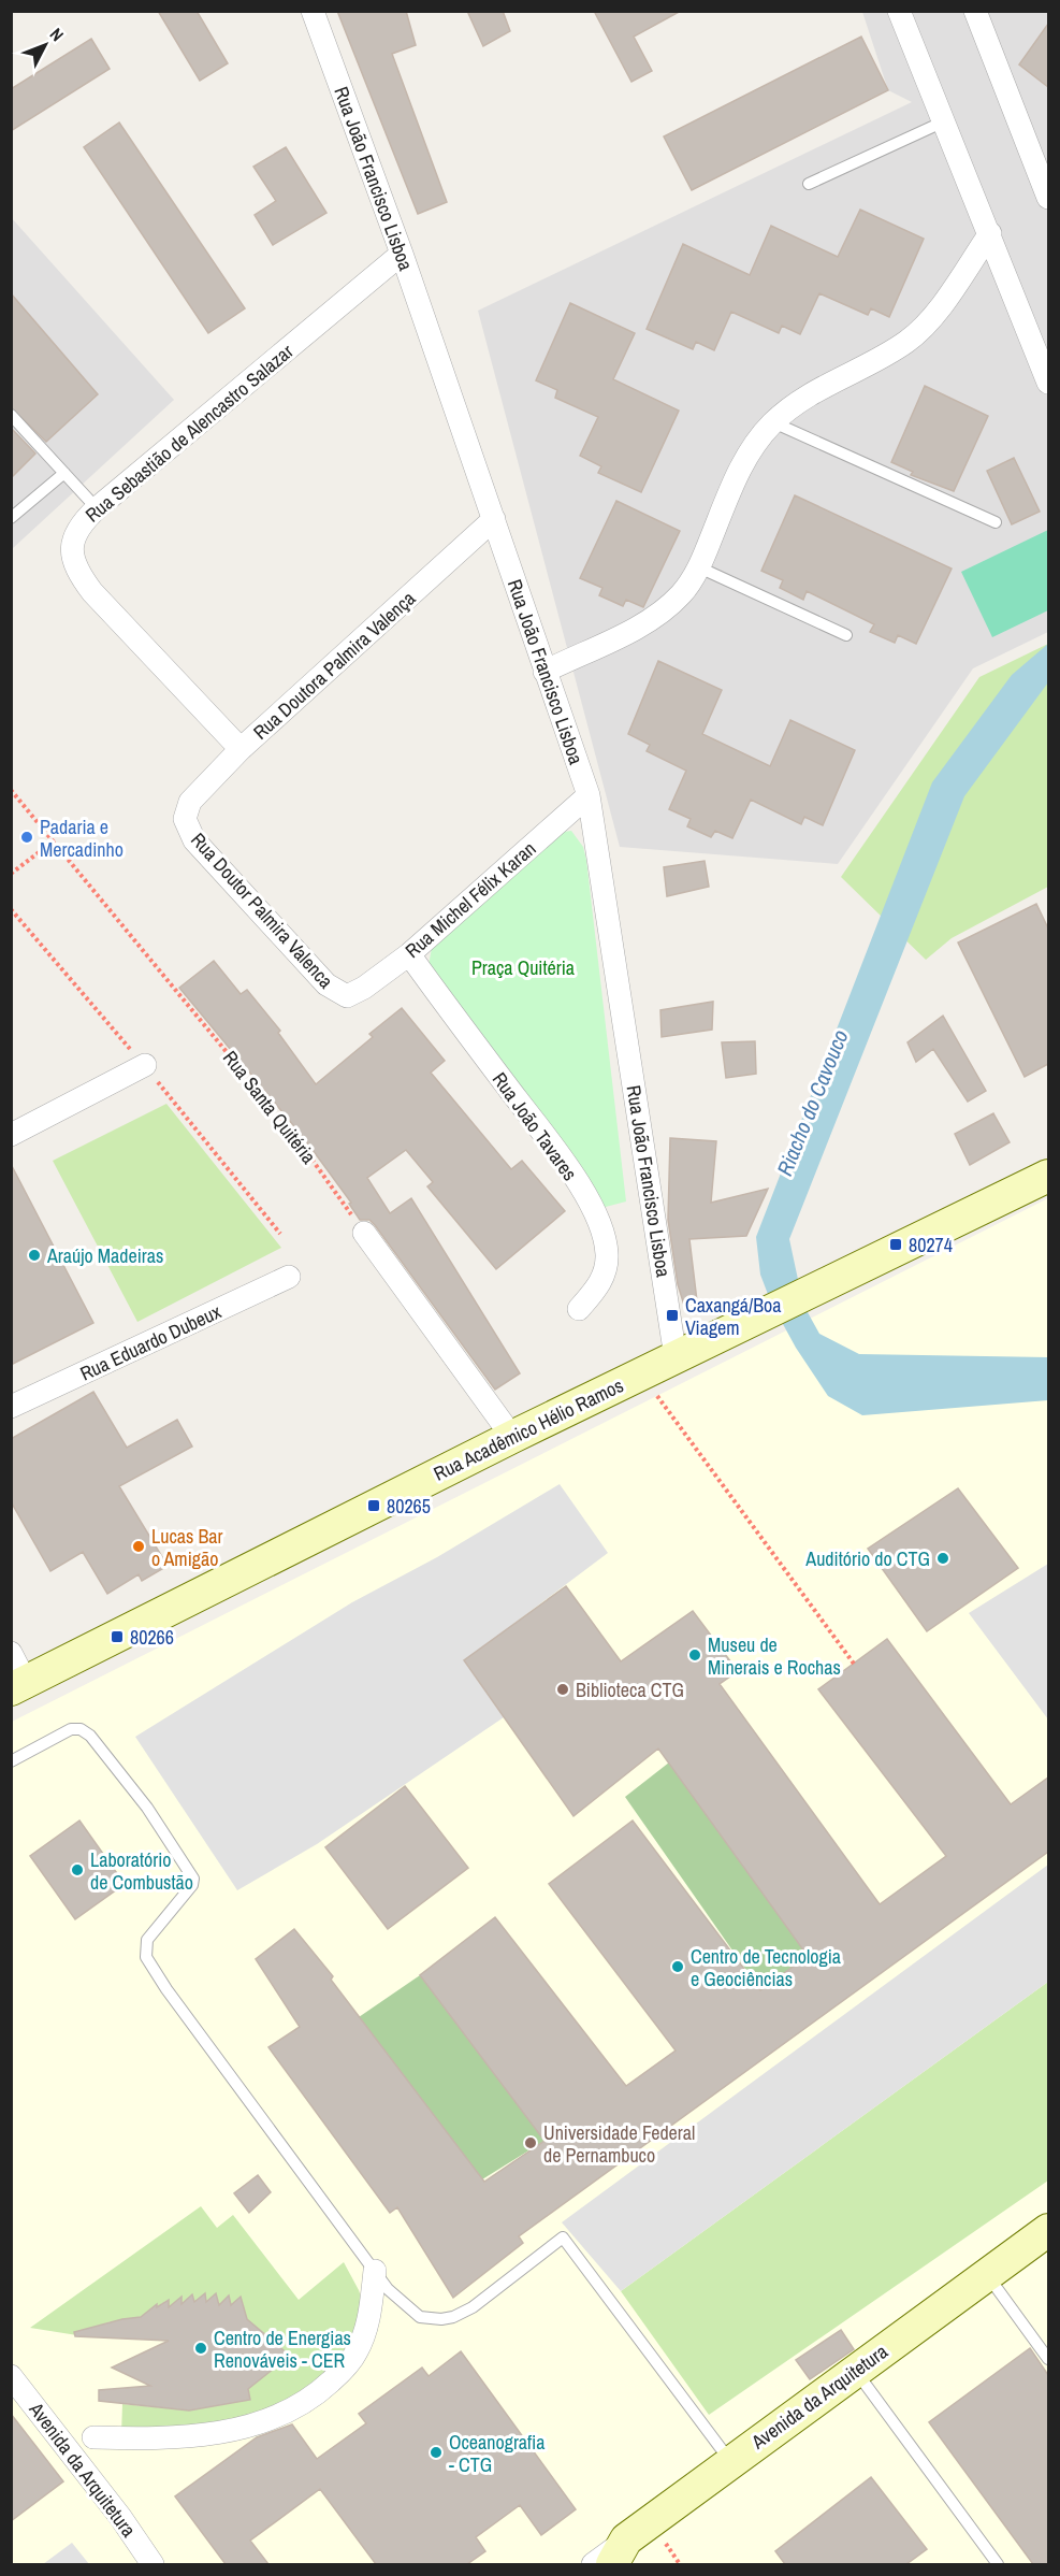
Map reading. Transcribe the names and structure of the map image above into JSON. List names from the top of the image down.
{
  "streets": {
    "street": [
      "Rua João Francisco Lisboa",
      "Rua Sebastião de Alencastro Salazar",
      "Rua Doutora Palmira Valença",
      "Rua Michel Félix Karan",
      "Rua Doutor Palmira Valenca",
      "Rua João Tavares",
      "Rua Eduardo Dubeux",
      "Rua Acadêmico Hélio Ramos",
      "Avenida da Arquitetura"
    ],
    "path": ["Rua Santa Quitéria"]
  },
  "crossings": [
    ["Rua João Francisco Lisboa", "Rua Sebastião de Alencastro Salazar"],
    ["Rua João Francisco Lisboa", "Rua Doutora Palmira Valença"],
    ["Rua João Francisco Lisboa", "Rua Michel Félix Karan"],
    ["Rua João Francisco Lisboa", "Rua Acadêmico Hélio Ramos"],
    ["Rua Sebastião de Alencastro Salazar", "Rua Doutora Palmira Valença"],
    ["Rua Doutora Palmira Valença", "Rua Doutor Palmira Valenca"],
    ["Rua Michel Félix Karan", "Rua Doutor Palmira Valenca"],
    ["Rua Michel Félix Karan", "Rua João Tavares"]
  ],
  "water": ["Riacho do Cavouco"],
  "parks": ["Praça Quitéria"],
  "places": {
    "other": [
      "Padaria e Mercadinho",
      "Araújo Madeiras",
      "Lucas Bar o Amigão",
      "Auditório do CTG",
      "Museu de Minerais e Rochas",
      "Biblioteca CTG",
      "Laboratório de Combustão",
      "Centro de Tecnologia e Geociências",
      "Universidade Federal de Pernambuco",
      "Centro de Energias Renováveis - CER",
      "Oceanografia - CTG"
    ],
    "transit": [
      "80274",
      "Caxangá/Boa Viagem",
      "80265",
      "80266"
    ]
  },
  "north": "top right"
}
